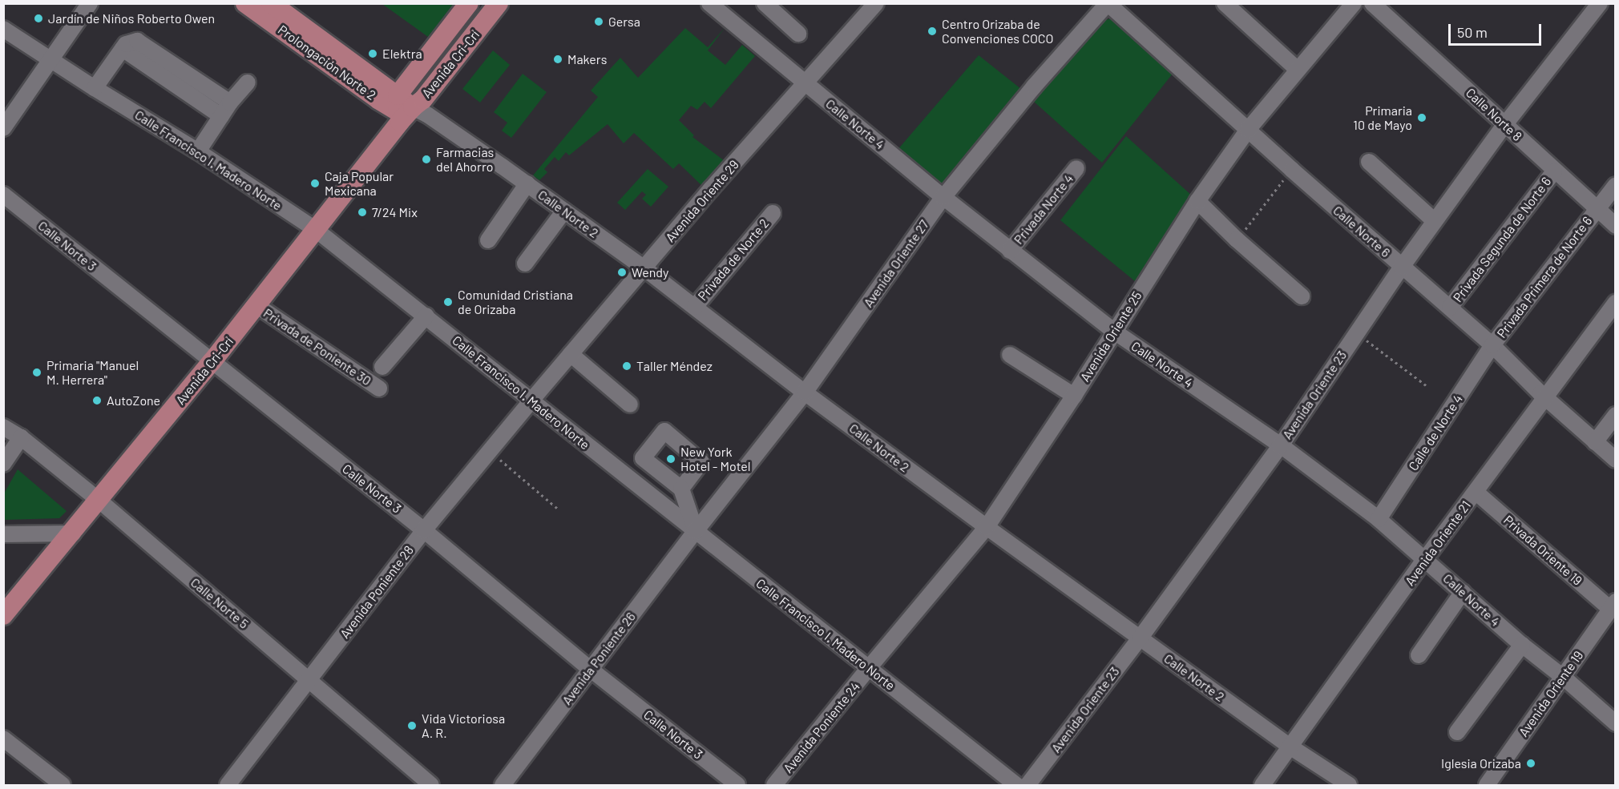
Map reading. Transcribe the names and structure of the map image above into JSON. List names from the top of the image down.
{
  "streets": {
    "main road": ["Prolongación Norte 2", "Avenida Cri-Crí"],
    "street": [
      "Calle Norte 8",
      "Calle Norte 4",
      "Calle Francisco I. Madero Norte",
      "Avenida Oriente 29",
      "Privada Norte 4",
      "Calle Norte 2",
      "Calle Norte 6",
      "Privada Segunda de Norte 6",
      "Calle Norte 3",
      "Privada de Norte 2",
      "Avenida Oriente 27",
      "Privada Primera de Norte 6",
      "Avenida Oriente 25",
      "Privada de Poniente 30",
      "Avenida Oriente 23",
      "Calle de Norte 4",
      "Avenida Oriente 21",
      "Privada Oriente 19",
      "Avenida Poniente 28",
      "Calle Norte 5",
      "Avenida Poniente 26",
      "Avenida Oriente 19",
      "Avenida Poniente 24"
    ]
  },
  "crossings": [
    ["Prolongación Norte 2", "Avenida Cri-Crí"],
    ["Prolongación Norte 2", "Calle Norte 2"],
    ["Avenida Cri-Crí", "Calle Francisco I. Madero Norte"],
    ["Avenida Cri-Crí", "Calle Norte 2"],
    ["Avenida Cri-Crí", "Calle Norte 3"],
    ["Avenida Cri-Crí", "Privada de Poniente 30"],
    ["Avenida Cri-Crí", "Calle Norte 5"],
    ["Calle Norte 8", "Privada Segunda de Norte 6"],
    ["Calle Norte 8", "Privada Primera de Norte 6"],
    ["Calle Norte 8", "Avenida Oriente 23"],
    ["Calle Norte 4", "Avenida Oriente 29"],
    ["Calle Norte 4", "Privada Norte 4"],
    ["Calle Norte 4", "Avenida Oriente 27"],
    ["Calle Norte 4", "Avenida Oriente 25"],
    ["Calle Norte 4", "Avenida Oriente 23"],
    ["Calle Norte 4", "Calle de Norte 4"],
    ["Calle Norte 4", "Avenida Oriente 21"],
    ["Calle Norte 4", "Avenida Oriente 19"],
    ["Calle Francisco I. Madero Norte", "Avenida Oriente 29"],
    ["Calle Francisco I. Madero Norte", "Avenida Oriente 27"],
    ["Calle Francisco I. Madero Norte", "Avenida Oriente 25"],
    ["Calle Francisco I. Madero Norte", "Avenida Poniente 28"],
    ["Calle Francisco I. Madero Norte", "Avenida Poniente 26"],
    ["Calle Francisco I. Madero Norte", "Avenida Poniente 24"],
    ["Avenida Oriente 29", "Calle Norte 2"],
    ["Avenida Oriente 29", "Avenida Poniente 28"],
    ["Calle Norte 2", "Privada de Norte 2"],
    ["Calle Norte 2", "Avenida Oriente 27"],
    ["Calle Norte 2", "Avenida Oriente 25"],
    ["Calle Norte 2", "Avenida Oriente 23"],
    ["Calle Norte 2", "Avenida Oriente 21"],
    ["Calle Norte 6", "Privada Segunda de Norte 6"],
    ["Calle Norte 6", "Avenida Oriente 27"],
    ["Calle Norte 6", "Privada Primera de Norte 6"],
    ["Calle Norte 6", "Avenida Oriente 25"],
    ["Calle Norte 6", "Avenida Oriente 23"],
    ["Calle Norte 6", "Calle de Norte 4"],
    ["Calle Norte 6", "Avenida Oriente 21"],
    ["Calle Norte 3", "Avenida Poniente 28"],
    ["Calle Norte 3", "Avenida Poniente 26"],
    ["Avenida Oriente 27", "Avenida Poniente 26"],
    ["Privada Primera de Norte 6", "Calle de Norte 4"],
    ["Avenida Oriente 25", "Avenida Poniente 24"],
    ["Avenida Oriente 21", "Privada Oriente 19"],
    ["Privada Oriente 19", "Avenida Oriente 19"],
    ["Avenida Poniente 28", "Calle Norte 5"]
  ],
  "places": [
    "Jardín de Niños Roberto Owen",
    "Gersa",
    "Centro Orizaba de Convenciones COCO",
    "Elektra",
    "Makers",
    "Primaria 10 de Mayo",
    "Farmacias del Ahorro",
    "Caja Popular Mexicana",
    "7/24 Mix",
    "Wendy",
    "Comunidad Cristiana de Orizaba",
    "Taller Méndez",
    "Primaria \"Manuel M. Herrera\"",
    "AutoZone",
    "New York Hotel - Motel",
    "Vida Victoriosa A. R.",
    "Iglesia Orizaba"
  ],
  "scale_bar": "50 m"
}
